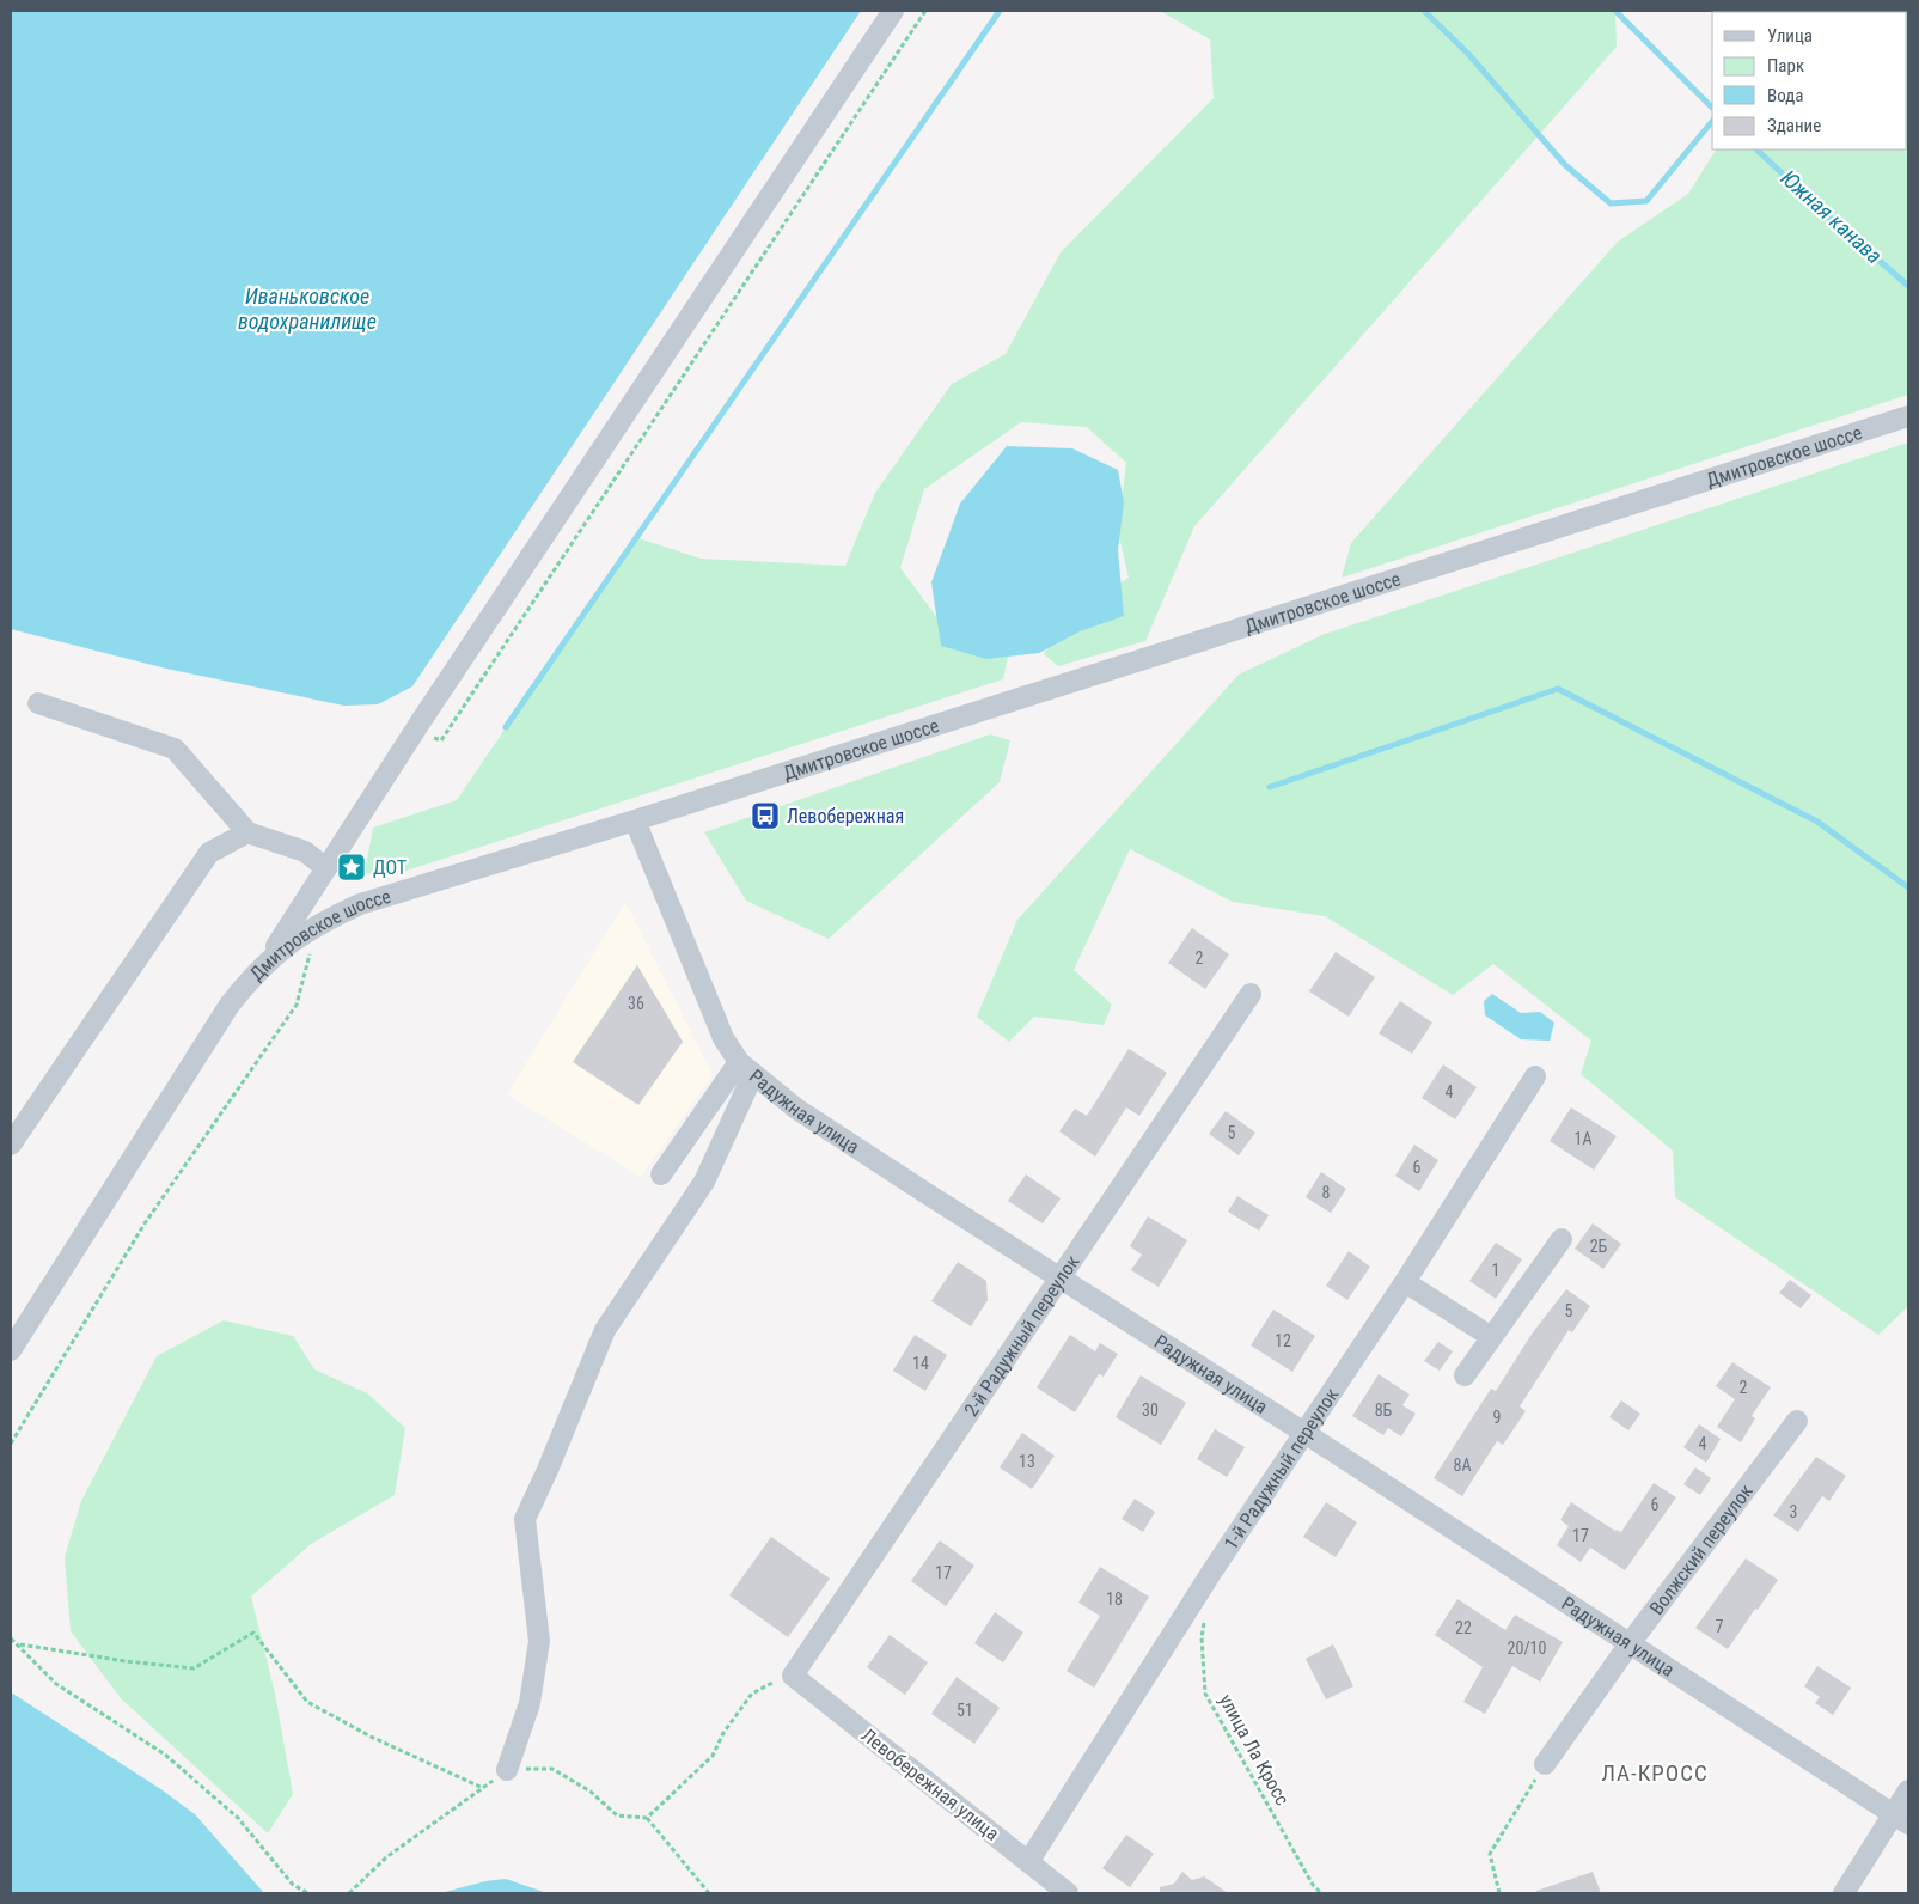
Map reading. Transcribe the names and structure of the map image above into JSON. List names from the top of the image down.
{
  "streets": {
    "street": [
      "Дмитровское шоссе",
      "Радужная улица",
      "2-й Радужный переулок",
      "1-й Радужный переулок",
      "Волжский переулок",
      "Левобережная улица"
    ],
    "path": ["улица Ла Кросс"]
  },
  "crossings": [
    ["Дмитровское шоссе", "Радужная улица"],
    ["Радужная улица", "2-й Радужный переулок"],
    ["Радужная улица", "1-й Радужный переулок"],
    ["Радужная улица", "Волжский переулок"],
    ["2-й Радужный переулок", "Левобережная улица"],
    ["1-й Радужный переулок", "Левобережная улица"]
  ],
  "districts": ["ЛА-КРОСС"],
  "water": ["Южная канава", "Иваньковское водохранилище"],
  "places": {
    "bus stop": ["Левобережная"],
    "place": ["ДОТ"]
  },
  "house_numbers": [
    "2",
    "36",
    "4",
    "5",
    "1А",
    "6",
    "8",
    "2Б",
    "1",
    "5",
    "12",
    "14",
    "2",
    "30",
    "8Б",
    "9",
    "4",
    "13",
    "8А",
    "6",
    "3",
    "17",
    "17",
    "18",
    "7",
    "22",
    "20/10",
    "51"
  ],
  "legend": [
    "Улица",
    "Парк",
    "Вода",
    "Здание"
  ]
}
